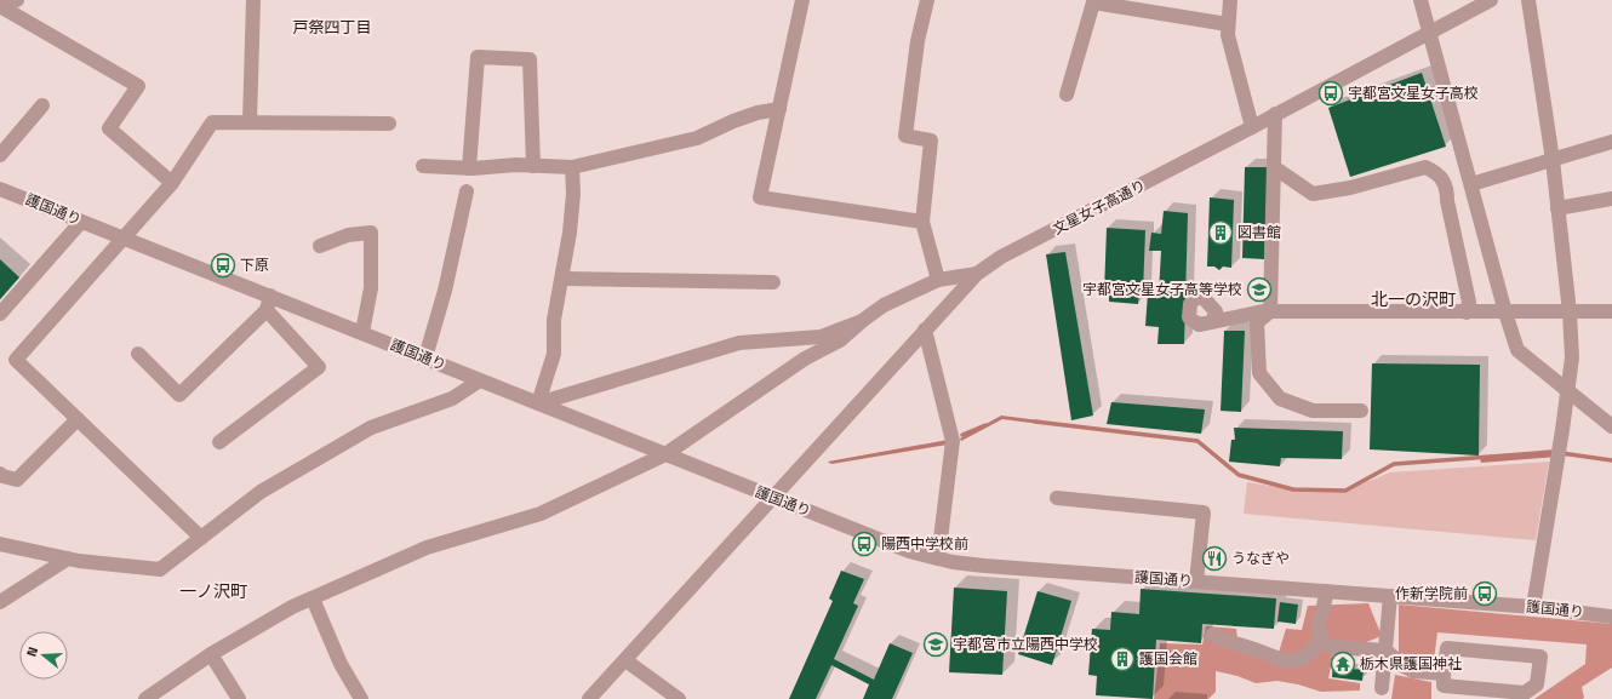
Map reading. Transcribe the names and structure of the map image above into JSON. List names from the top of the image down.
{
  "streets": {
    "street": ["文星女子高通り", "護国通り"]
  },
  "crossings": [
    ["文星女子高通り", "護国通り"]
  ],
  "districts": ["戸祭四丁目", "北一の沢町", "一ノ沢町"],
  "places": {
    "bus stop": [
      "宇都宮文星女子高校",
      "下原",
      "陽西中学校前",
      "作新学院前"
    ],
    "building": ["図書館", "護国会館"],
    "school or university": ["宇都宮文星女子高等学校", "宇都宮市立陽西中学校"],
    "restaurant": ["うなぎや"],
    "temple": ["栃木県護国神社"]
  },
  "north": "left"
}
